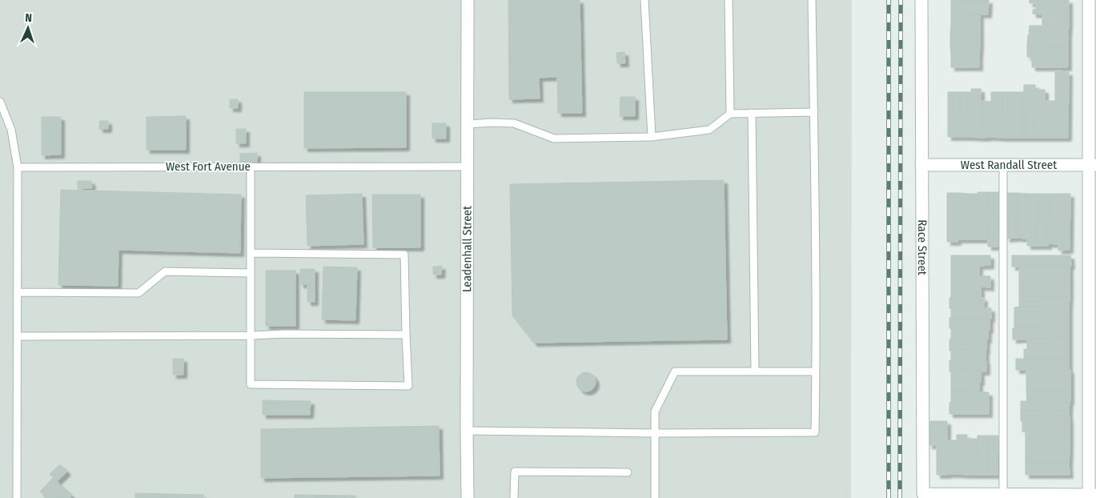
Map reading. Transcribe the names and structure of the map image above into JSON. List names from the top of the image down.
{
  "streets": {
    "street": ["West Randall Street", "Race Street", "Leadenhall Street"],
    "lane": ["West Fort Avenue"]
  },
  "crossings": [
    ["West Randall Street", "Race Street"],
    ["West Fort Avenue", "Leadenhall Street"]
  ],
  "north": "top"
}
